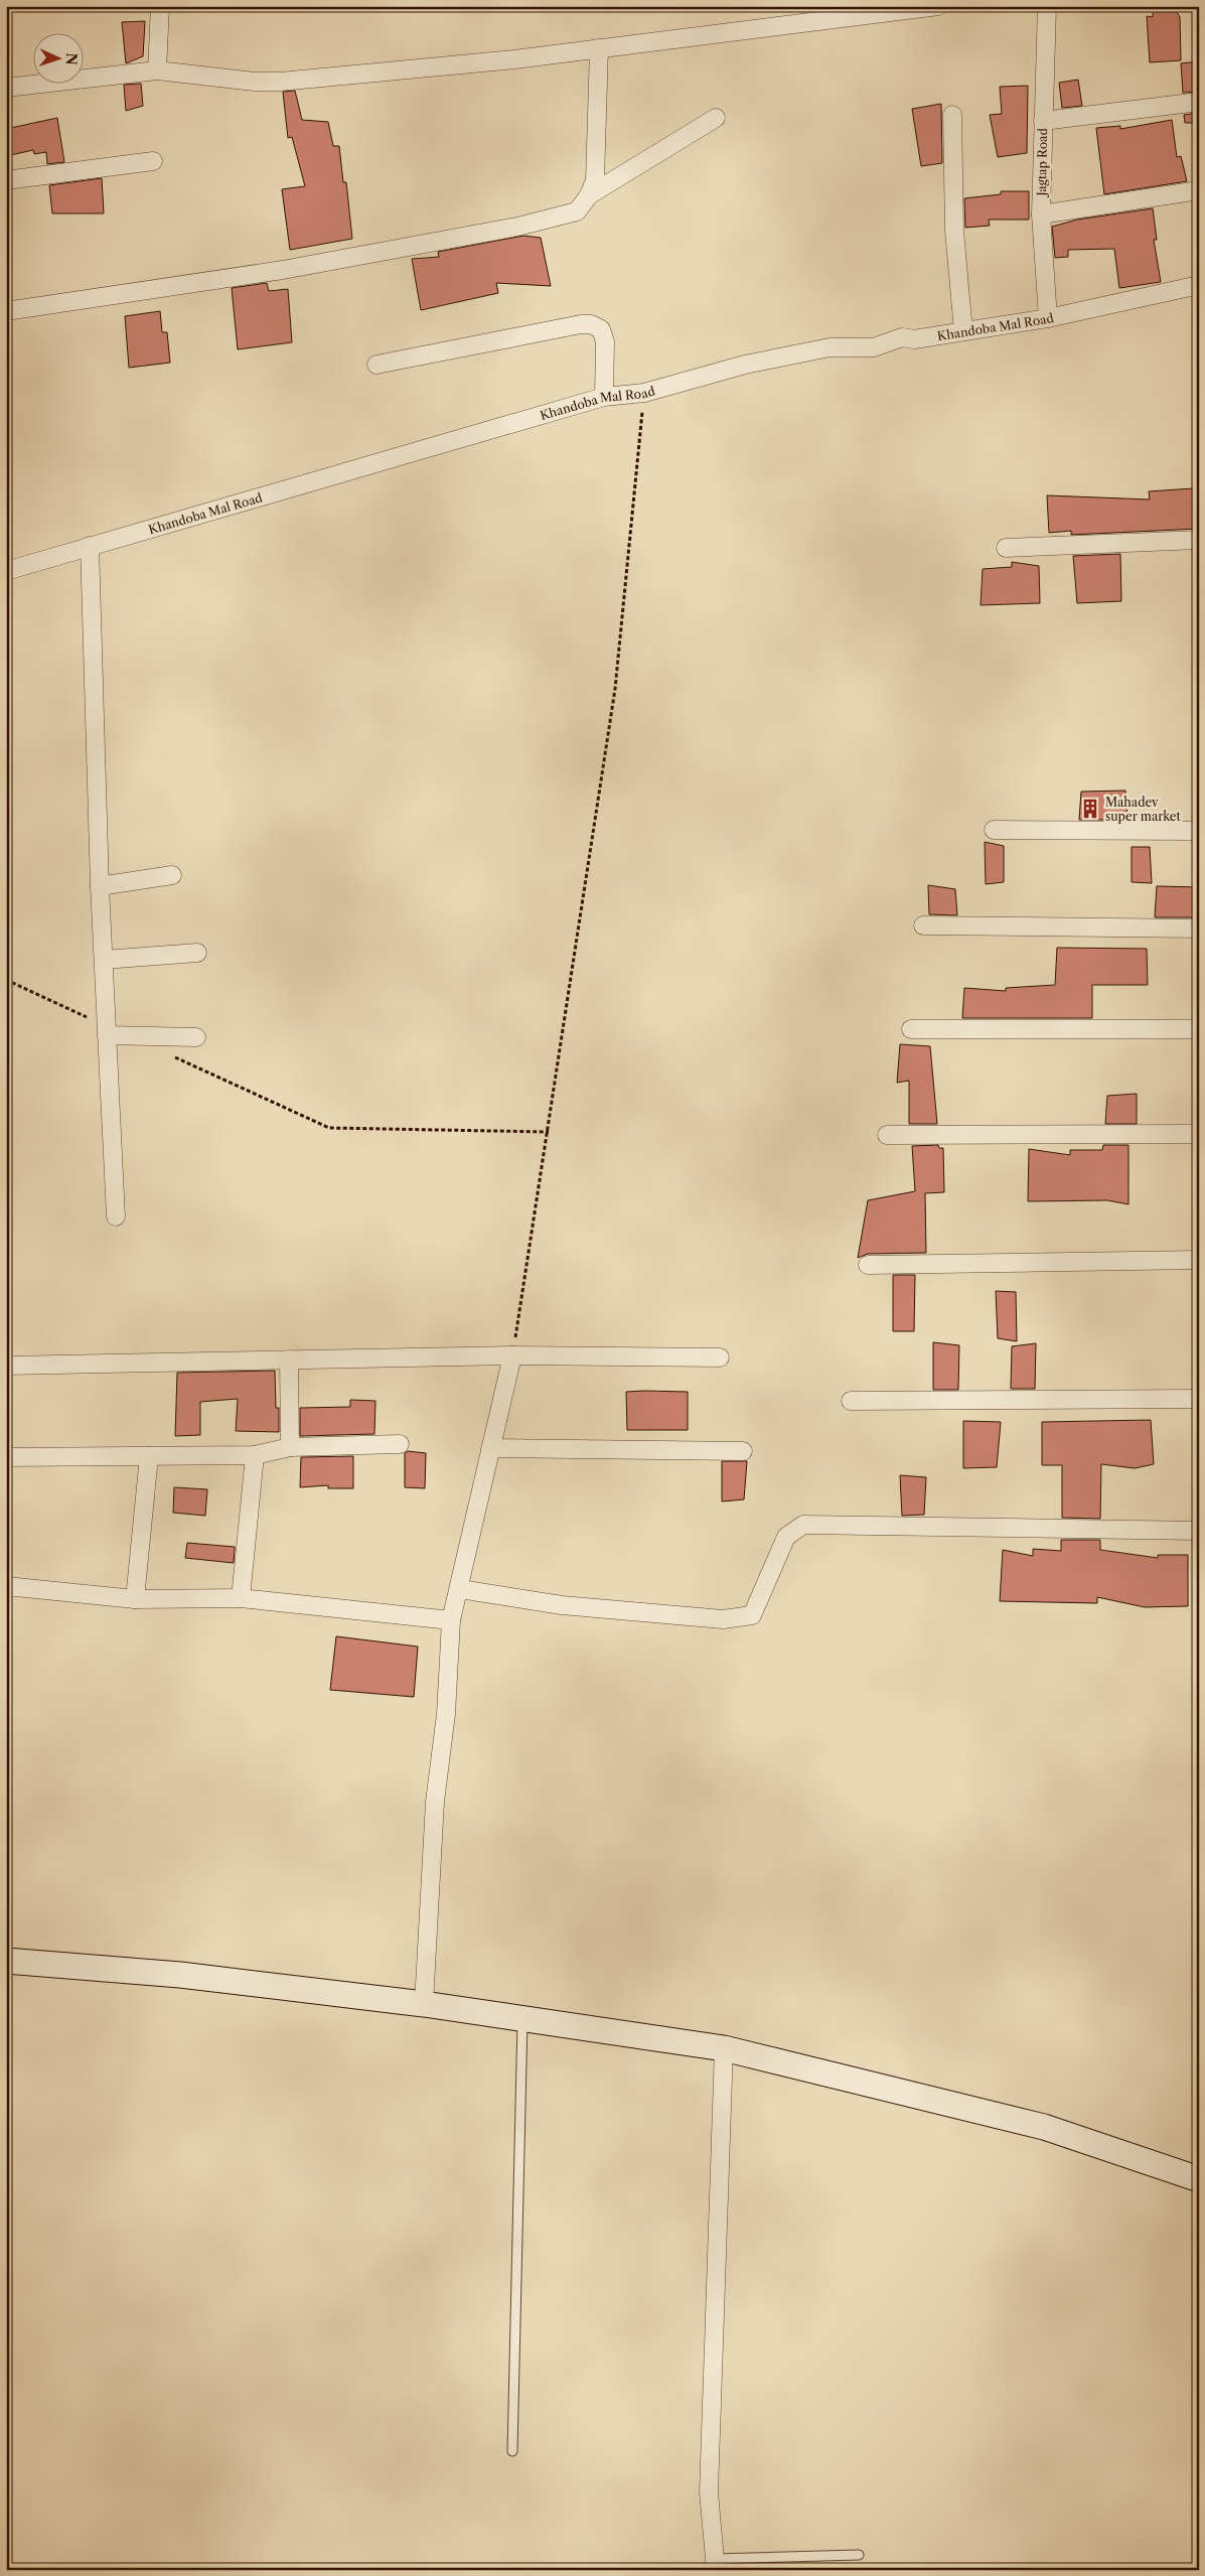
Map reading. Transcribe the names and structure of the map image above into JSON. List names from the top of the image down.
{
  "streets": {
    "street": ["Jagtap Road", "Khandoba Mal Road"]
  },
  "crossings": [
    ["Jagtap Road", "Khandoba Mal Road"]
  ],
  "places": {
    "building": ["Mahadev super market"]
  },
  "north": "right"
}
